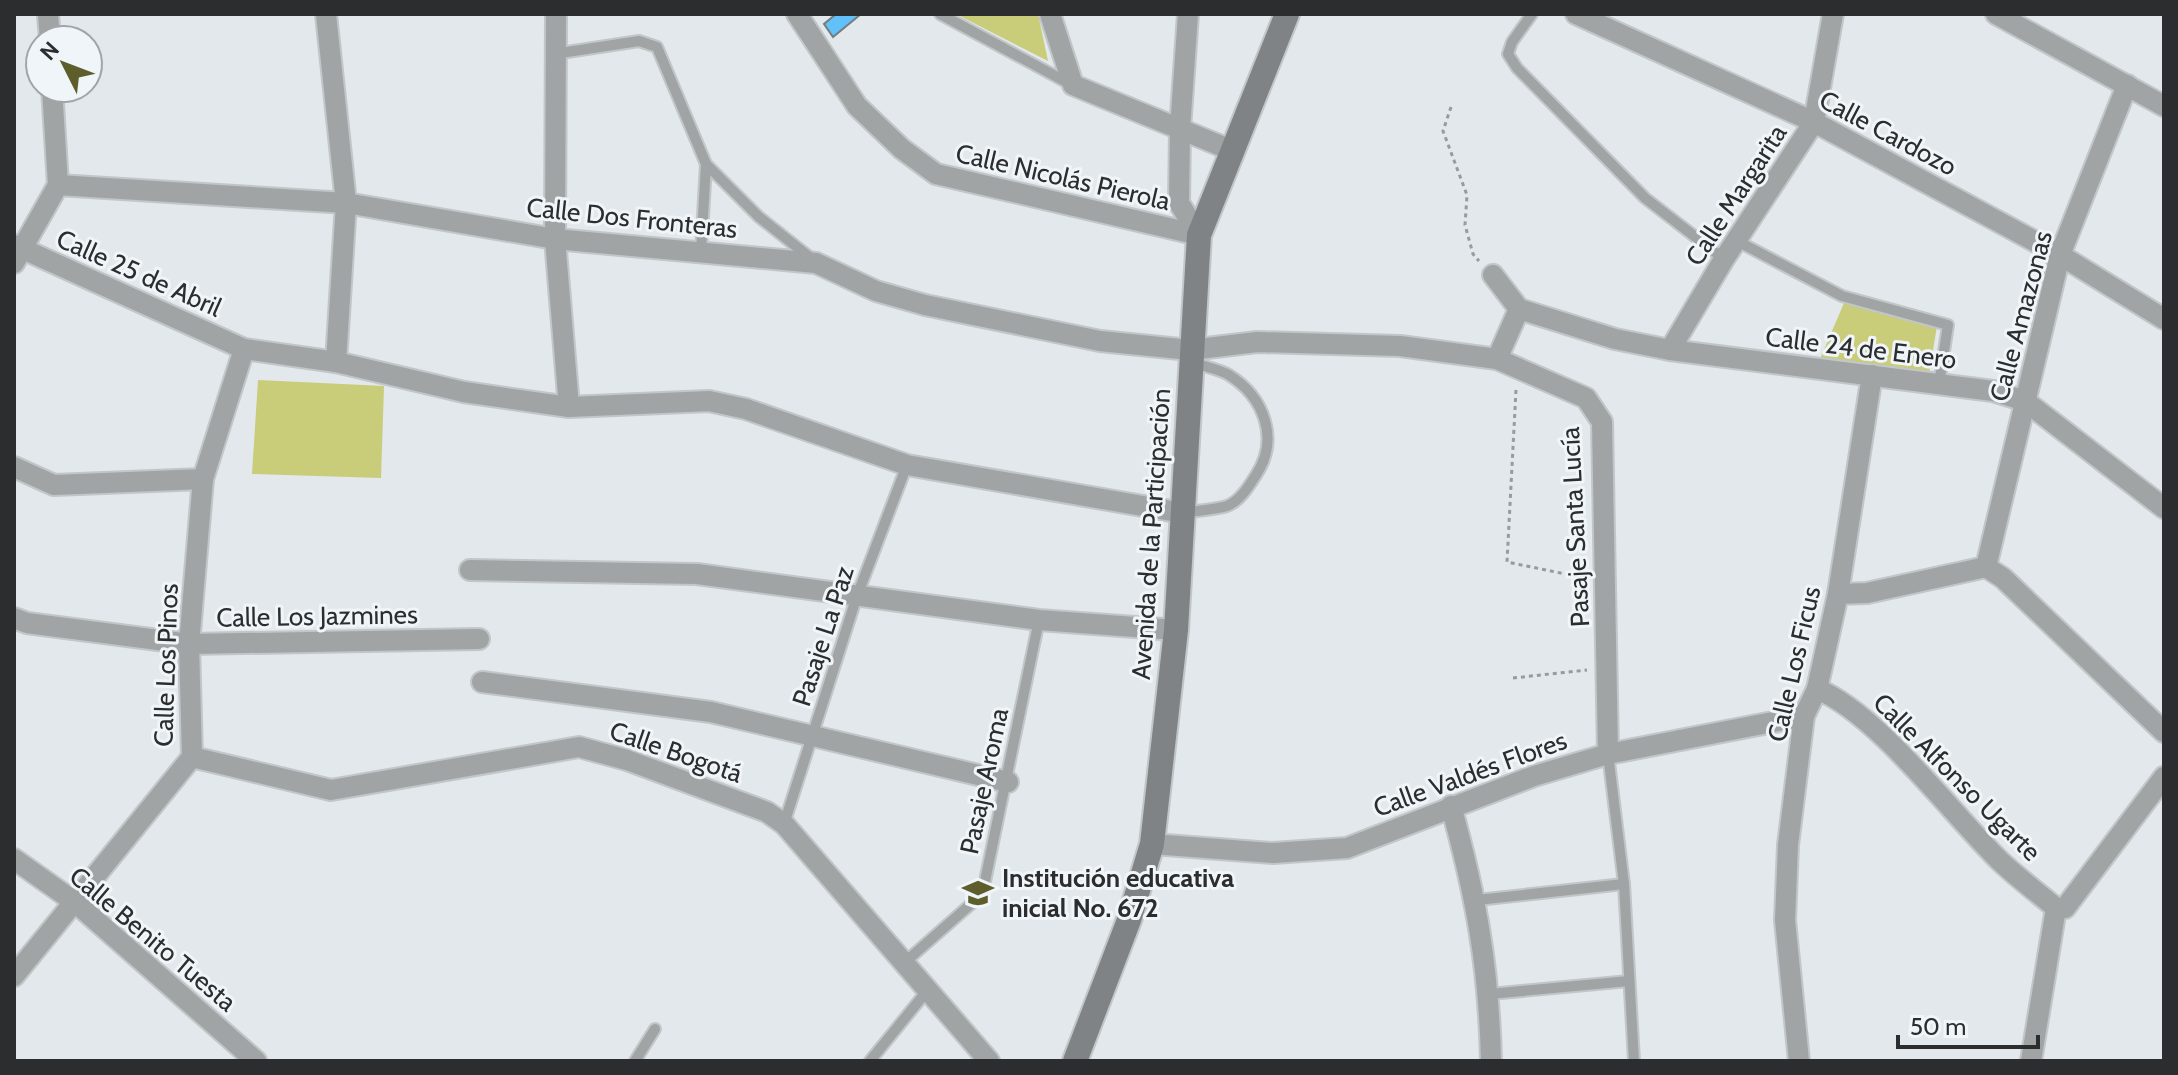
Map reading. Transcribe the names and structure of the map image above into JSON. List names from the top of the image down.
{
  "streets": {
    "main road": ["Avenida de la Participación"],
    "street": [
      "Calle Cardozo",
      "Calle Nicolás Pierola",
      "Calle Margarita",
      "Calle Dos Fronteras",
      "Calle 25 de Abril",
      "Calle Amazonas",
      "Calle 24 de Enero",
      "Pasaje Santa Lucía",
      "Calle Los Jazmines",
      "Calle Los Ficus",
      "Calle Los Pinos",
      "Calle Bogotá",
      "Calle Valdés Flores",
      "Calle Alfonso Ugarte",
      "Calle Benito Tuesta"
    ],
    "lane": ["Pasaje La Paz", "Pasaje Aroma"]
  },
  "crossings": [
    ["Calle Cardozo", "Calle Margarita"],
    ["Calle Cardozo", "Calle Amazonas"],
    ["Calle Nicolás Pierola", "Avenida de la Participación"],
    ["Calle Margarita", "Calle 24 de Enero"],
    ["Calle Dos Fronteras", "Avenida de la Participación"],
    ["Calle 25 de Abril", "Avenida de la Participación"],
    ["Calle 25 de Abril", "Pasaje La Paz"],
    ["Calle 25 de Abril", "Calle Los Pinos"],
    ["Calle Amazonas", "Calle 24 de Enero"],
    ["Calle 24 de Enero", "Calle Los Ficus"],
    ["Pasaje Santa Lucía", "Calle Valdés Flores"],
    ["Avenida de la Participación", "Calle Valdés Flores"],
    ["Calle Los Jazmines", "Calle Los Pinos"],
    ["Pasaje La Paz", "Calle Bogotá"],
    ["Calle Los Ficus", "Calle Valdés Flores"],
    ["Calle Los Ficus", "Calle Alfonso Ugarte"],
    ["Calle Los Pinos", "Calle Bogotá"],
    ["Calle Los Pinos", "Calle Benito Tuesta"],
    ["Calle Bogotá", "Pasaje Aroma"]
  ],
  "places": {
    "school or university": ["Institución educativa inicial No. 672"]
  },
  "scale_bar": "50 m",
  "north": "top left"
}
